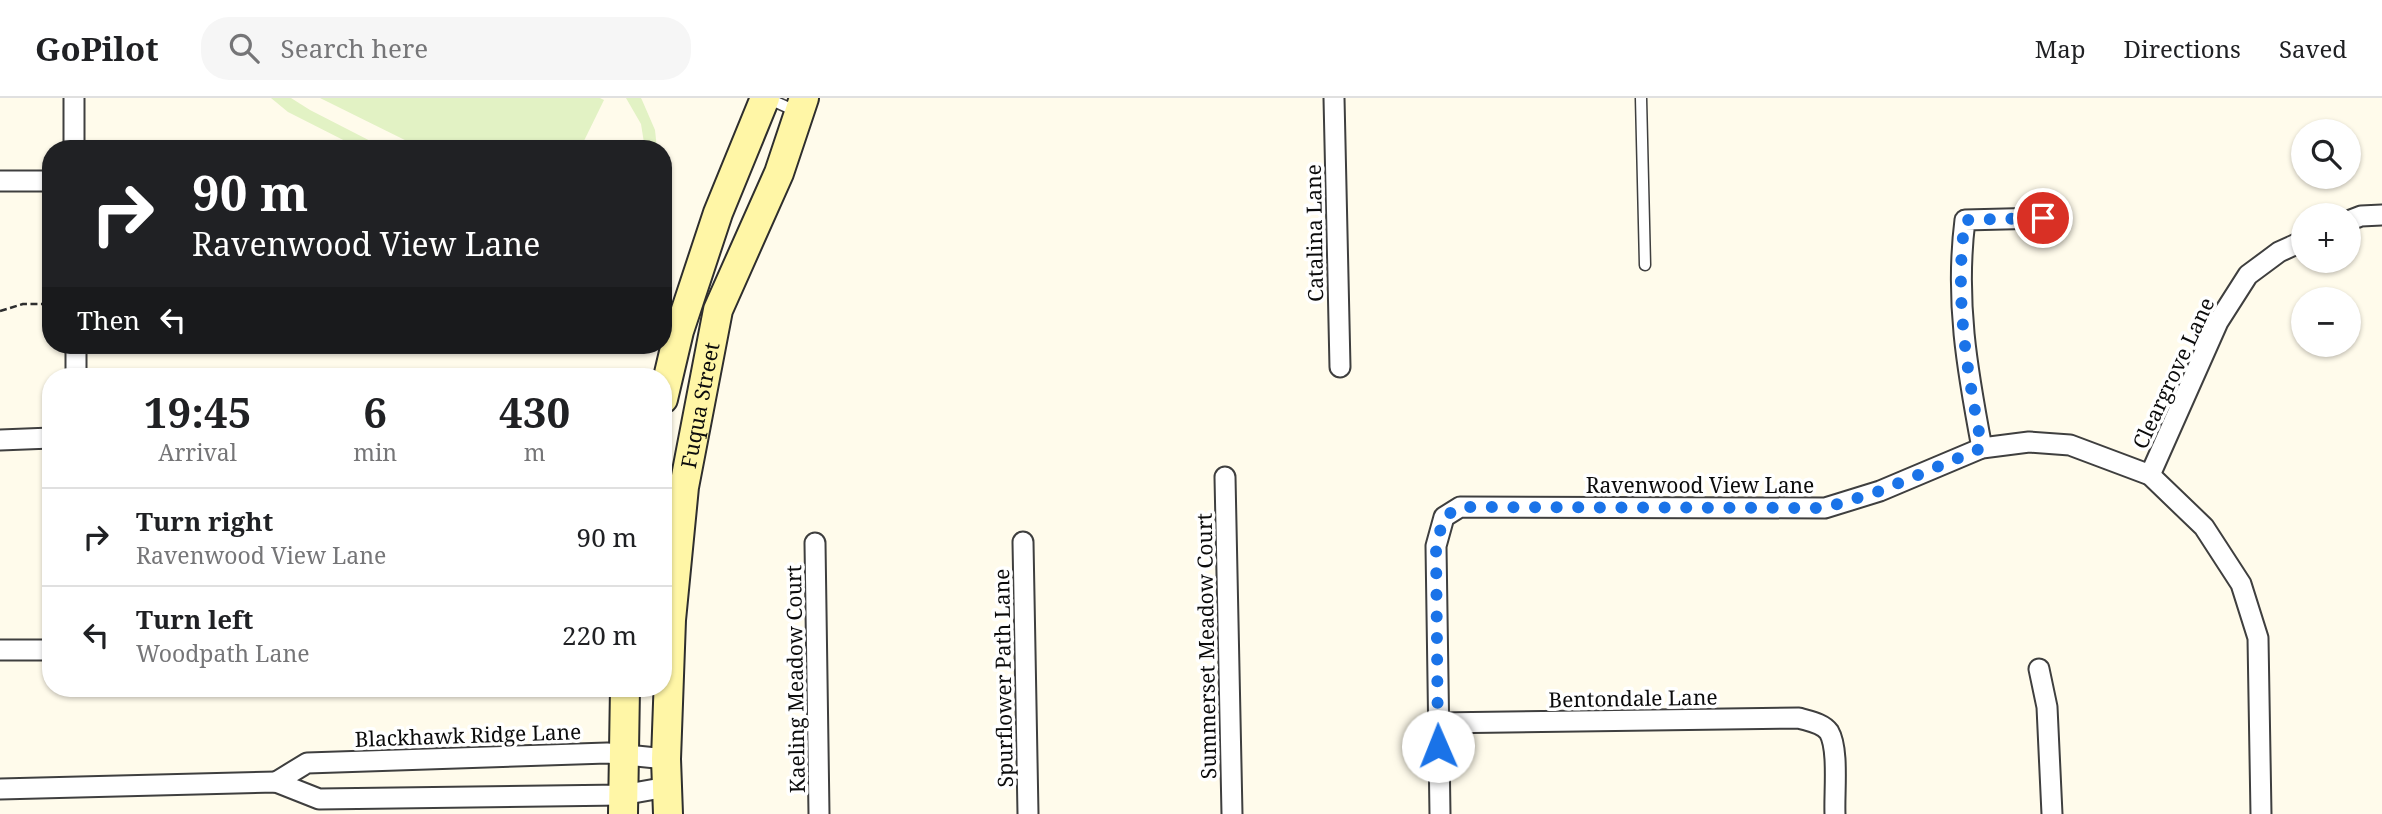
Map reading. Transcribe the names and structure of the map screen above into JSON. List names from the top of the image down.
{
  "streets": {
    "main road": ["Fuqua Street"],
    "street": [
      "Catalina Lane",
      "Cleargrove Lane",
      "Ravenwood View Lane",
      "Summerset Meadow Court",
      "Spurflower Path Lane",
      "Kaeling Meadow Court",
      "Bentondale Lane",
      "Blackhawk Ridge Lane"
    ]
  },
  "crossings": [
    ["Cleargrove Lane", "Ravenwood View Lane"],
    ["Fuqua Street", "Blackhawk Ridge Lane"],
    ["Ravenwood View Lane", "Bentondale Lane"]
  ],
  "page": {
    "header": "GoPilot",
    "search": "Search here",
    "nav": ["Map", "Directions", "Saved"],
    "map_buttons": ["+", "−"],
    "turn": ["90 m", "Ravenwood View Lane"],
    "then": "Then",
    "eta": [
      "19:45",
      "Arrival",
      "6",
      "min",
      "430",
      "m"
    ],
    "list": [
      {
        "name": "Turn right",
        "note": "Ravenwood View Lane",
        "value": "90 m"
      },
      {
        "name": "Turn left",
        "note": "Woodpath Lane",
        "value": "220 m"
      }
    ]
  }
}
